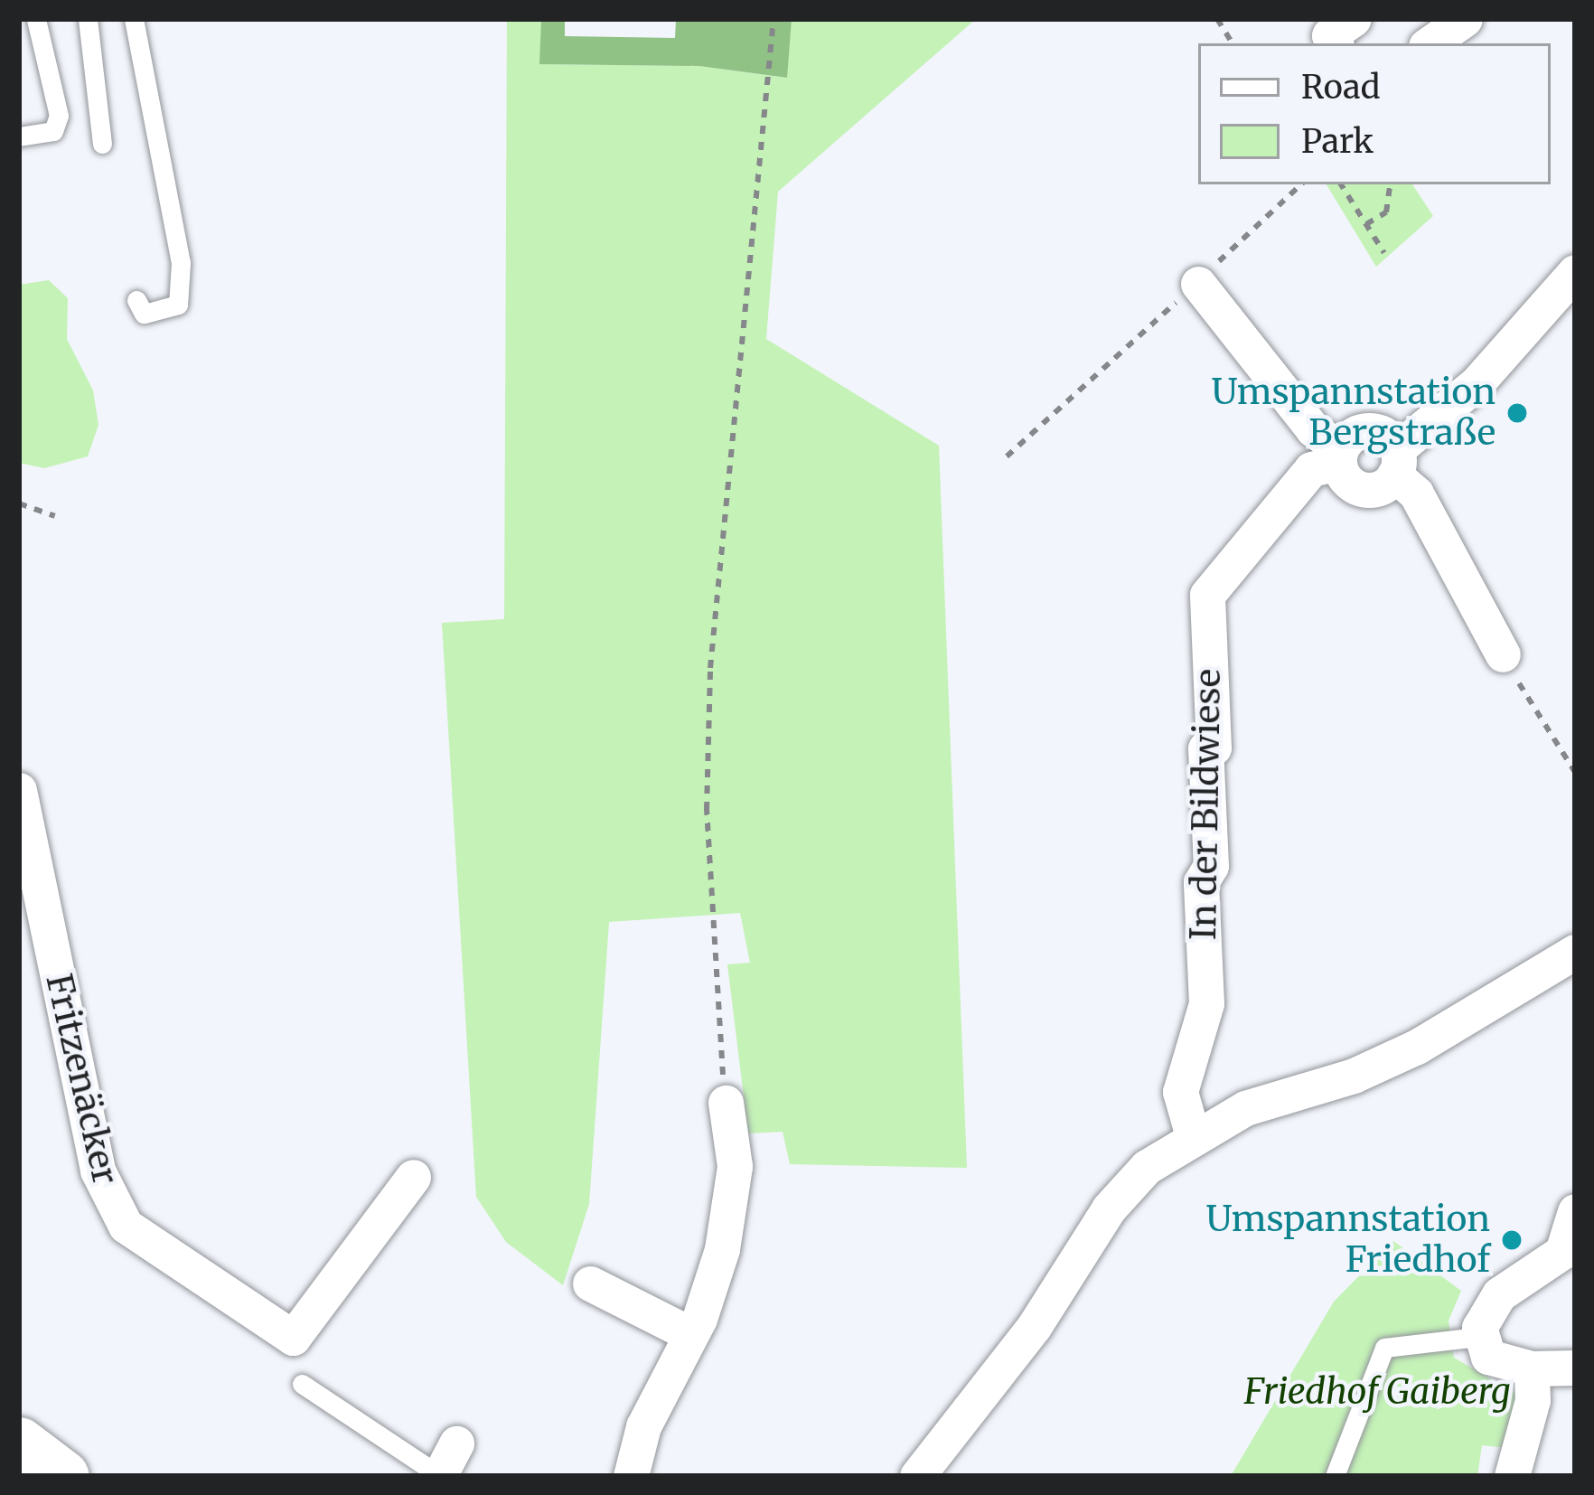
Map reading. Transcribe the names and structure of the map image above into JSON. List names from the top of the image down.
{
  "streets": {
    "street": ["In der Bildwiese", "Fritzenäcker"]
  },
  "parks": ["Friedhof Gaiberg"],
  "places": ["Umspannstation Bergstraße", "Umspannstation Friedhof"],
  "legend": ["Road", "Park"]
}
